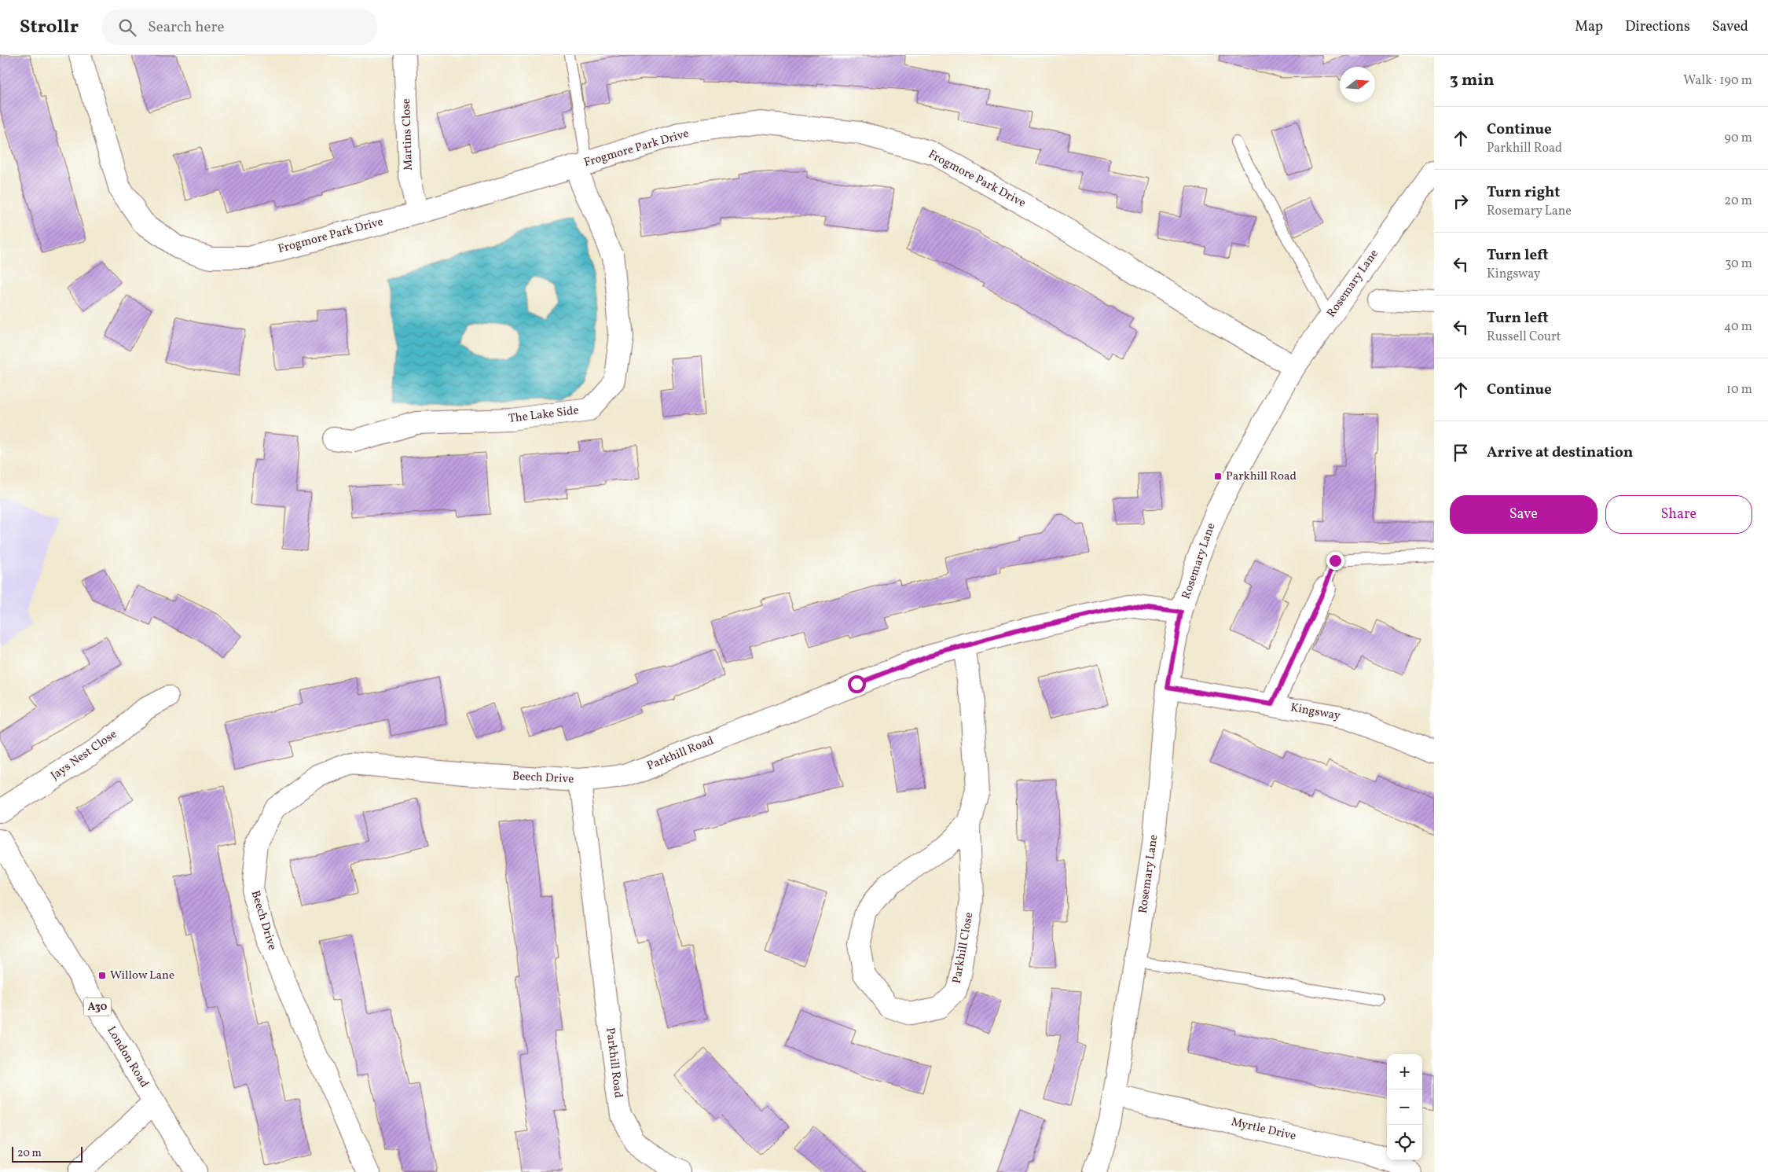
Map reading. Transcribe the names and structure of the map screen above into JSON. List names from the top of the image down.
{
  "streets": {
    "street": [
      "Martins Close",
      "Frogmore Park Drive",
      "Rosemary Lane",
      "The Lake Side",
      "Kingsway",
      "Parkhill Road",
      "Jays Nest Close",
      "Beech Drive",
      "Parkhill Close",
      "A30",
      "London Road",
      "Myrtle Drive"
    ]
  },
  "crossings": [
    ["Martins Close", "Frogmore Park Drive"],
    ["Frogmore Park Drive", "Rosemary Lane"],
    ["Frogmore Park Drive", "The Lake Side"],
    ["Rosemary Lane", "Kingsway"],
    ["Rosemary Lane", "Parkhill Road"],
    ["Rosemary Lane", "Myrtle Drive"],
    ["Parkhill Road", "Beech Drive"],
    ["Parkhill Road", "Parkhill Close"]
  ],
  "places": {
    "transit": ["Parkhill Road", "Willow Lane"]
  },
  "scale_bar": "20 m",
  "north": "right",
  "page": {
    "header": "Strollr",
    "search": "Search here",
    "nav": ["Map", "Directions", "Saved"],
    "heading": ["3 min", "Walk · 190 m"],
    "list": [
      ["Continue", "Parkhill Road", "90 m"],
      ["Turn right", "Rosemary Lane", "20 m"],
      ["Turn left", "Kingsway", "30 m"],
      ["Turn left", "Russell Court", "40 m"],
      ["Continue", "10 m"],
      "Arrive at destination"
    ],
    "buttons": ["Save", "Share"],
    "map_buttons": ["+", "−"],
    "scale": "20 m"
  }
}
